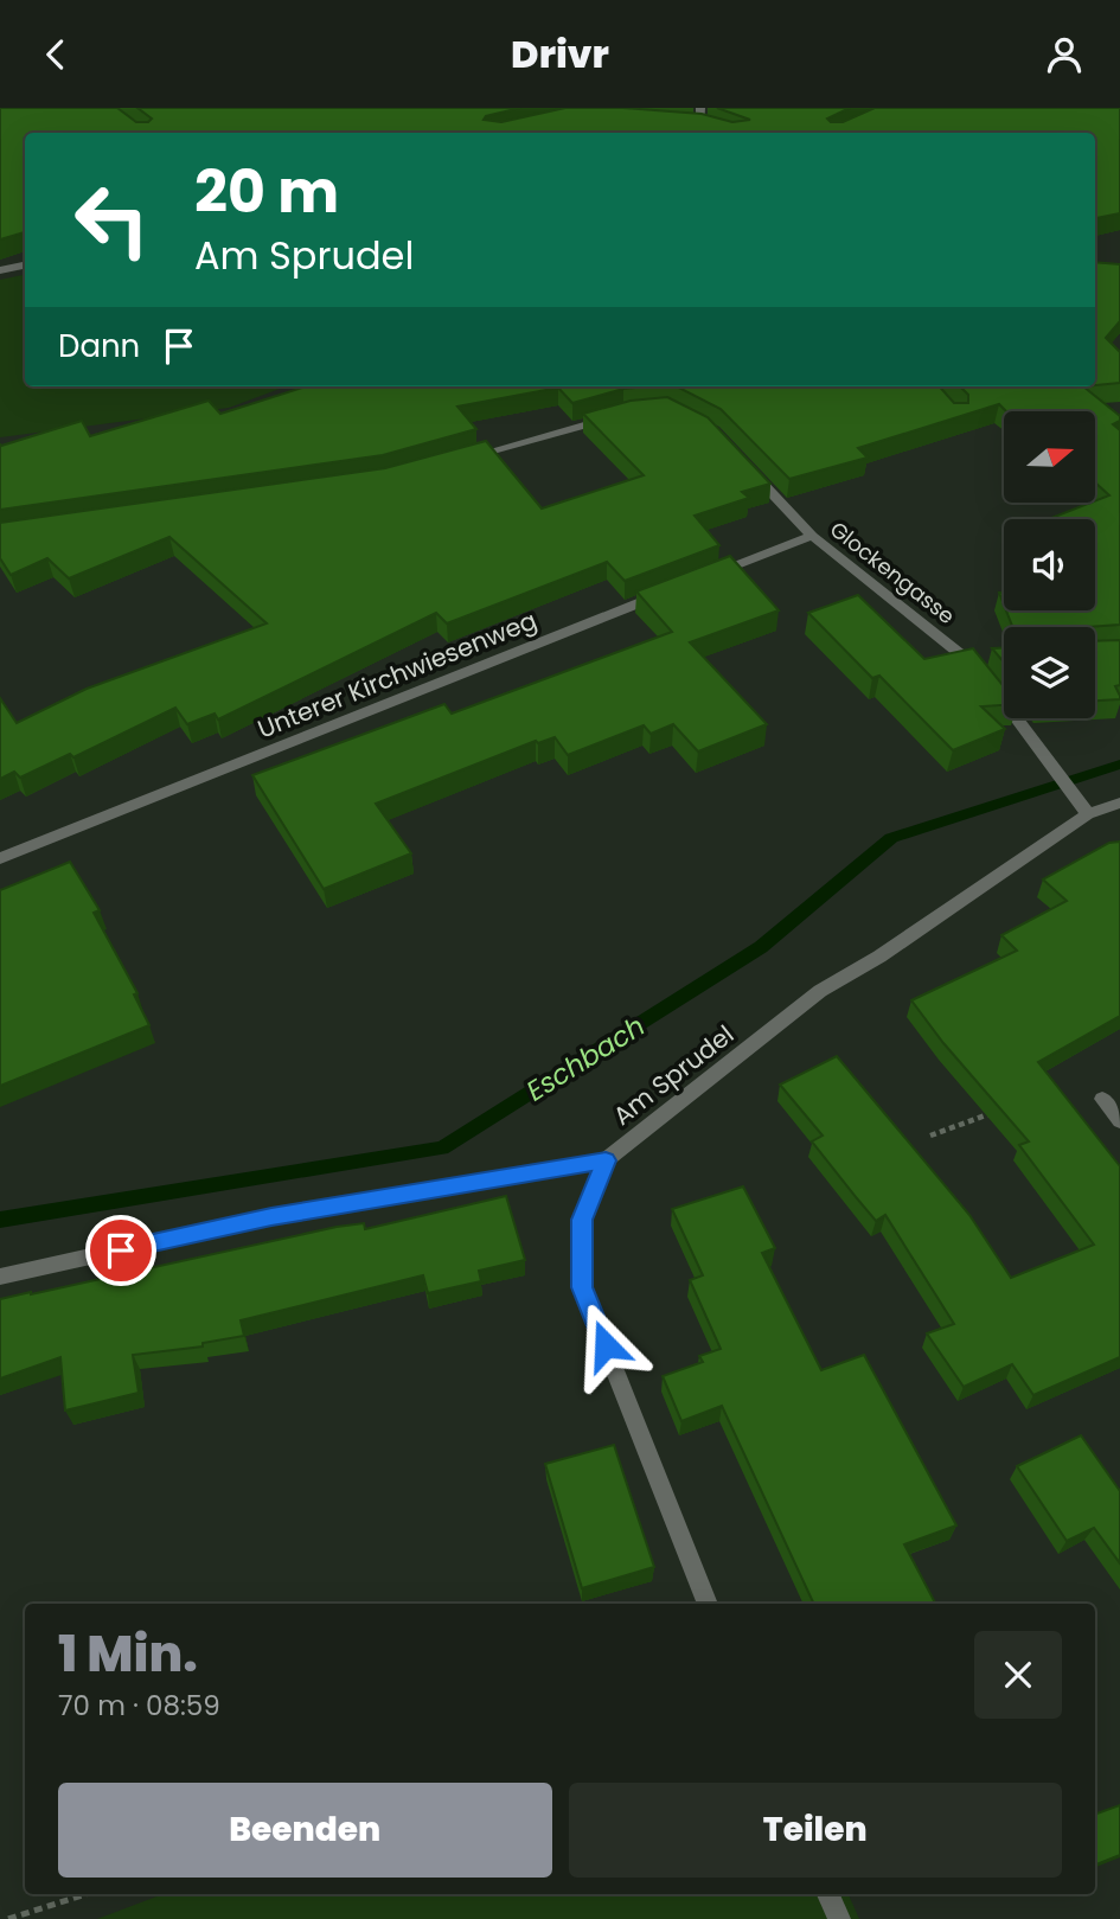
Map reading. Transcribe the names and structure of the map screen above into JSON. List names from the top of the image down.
{
  "streets": {
    "street": ["Glockengasse", "Unterer Kirchwiesenweg", "Am Sprudel"]
  },
  "crossings": [
    ["Glockengasse", "Am Sprudel"]
  ],
  "water": ["Eschbach"],
  "north": "right",
  "page": {
    "header": "Drivr",
    "turn": ["20 m", "Am Sprudel"],
    "then": "Dann",
    "heading": ["1 Min.", "70 m · 08:59"],
    "buttons": ["Beenden", "Teilen"]
  }
}
